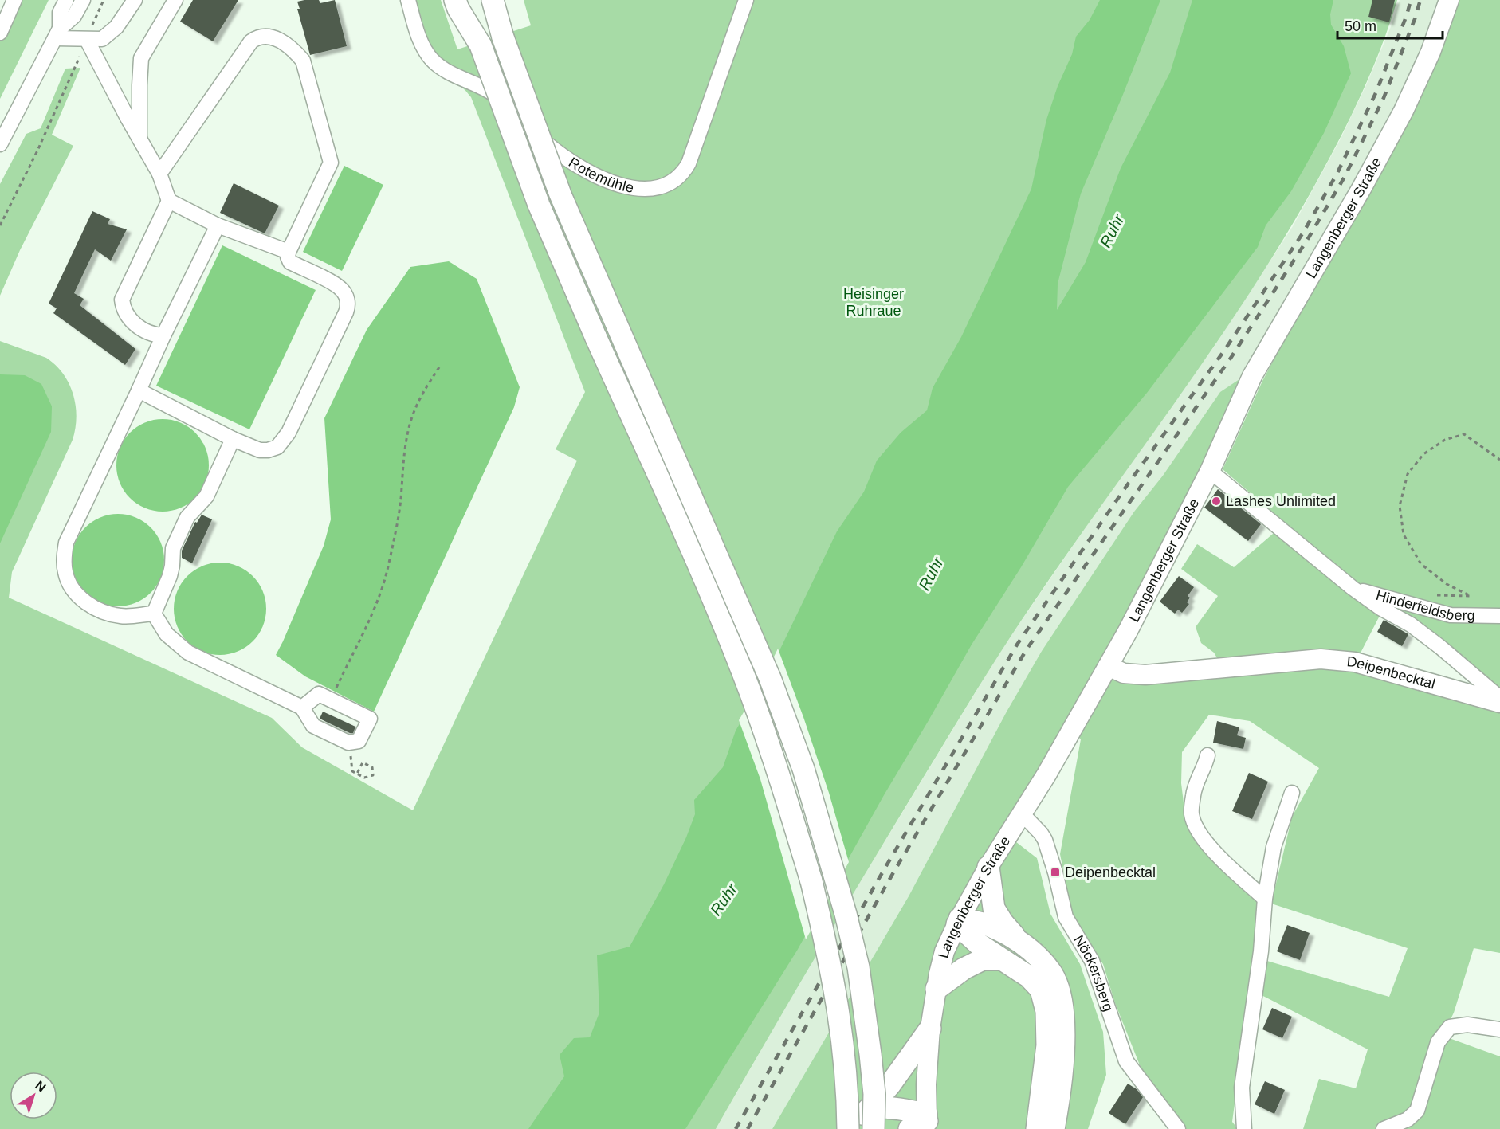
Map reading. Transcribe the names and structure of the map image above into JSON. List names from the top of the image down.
{
  "streets": {
    "main road": ["Langenberger Straße", "Deipenbecktal"],
    "street": ["Rotemühle", "Hinderfeldsberg", "Nöckersberg"]
  },
  "crossings": [
    ["Langenberger Straße", "Deipenbecktal"],
    ["Langenberger Straße", "Nöckersberg"]
  ],
  "water": ["Ruhr"],
  "parks": ["Heisinger Ruhraue"],
  "places": {
    "other": ["Lashes Unlimited"],
    "transit": ["Deipenbecktal"]
  },
  "scale_bar": "50 m",
  "north": "top right"
}
